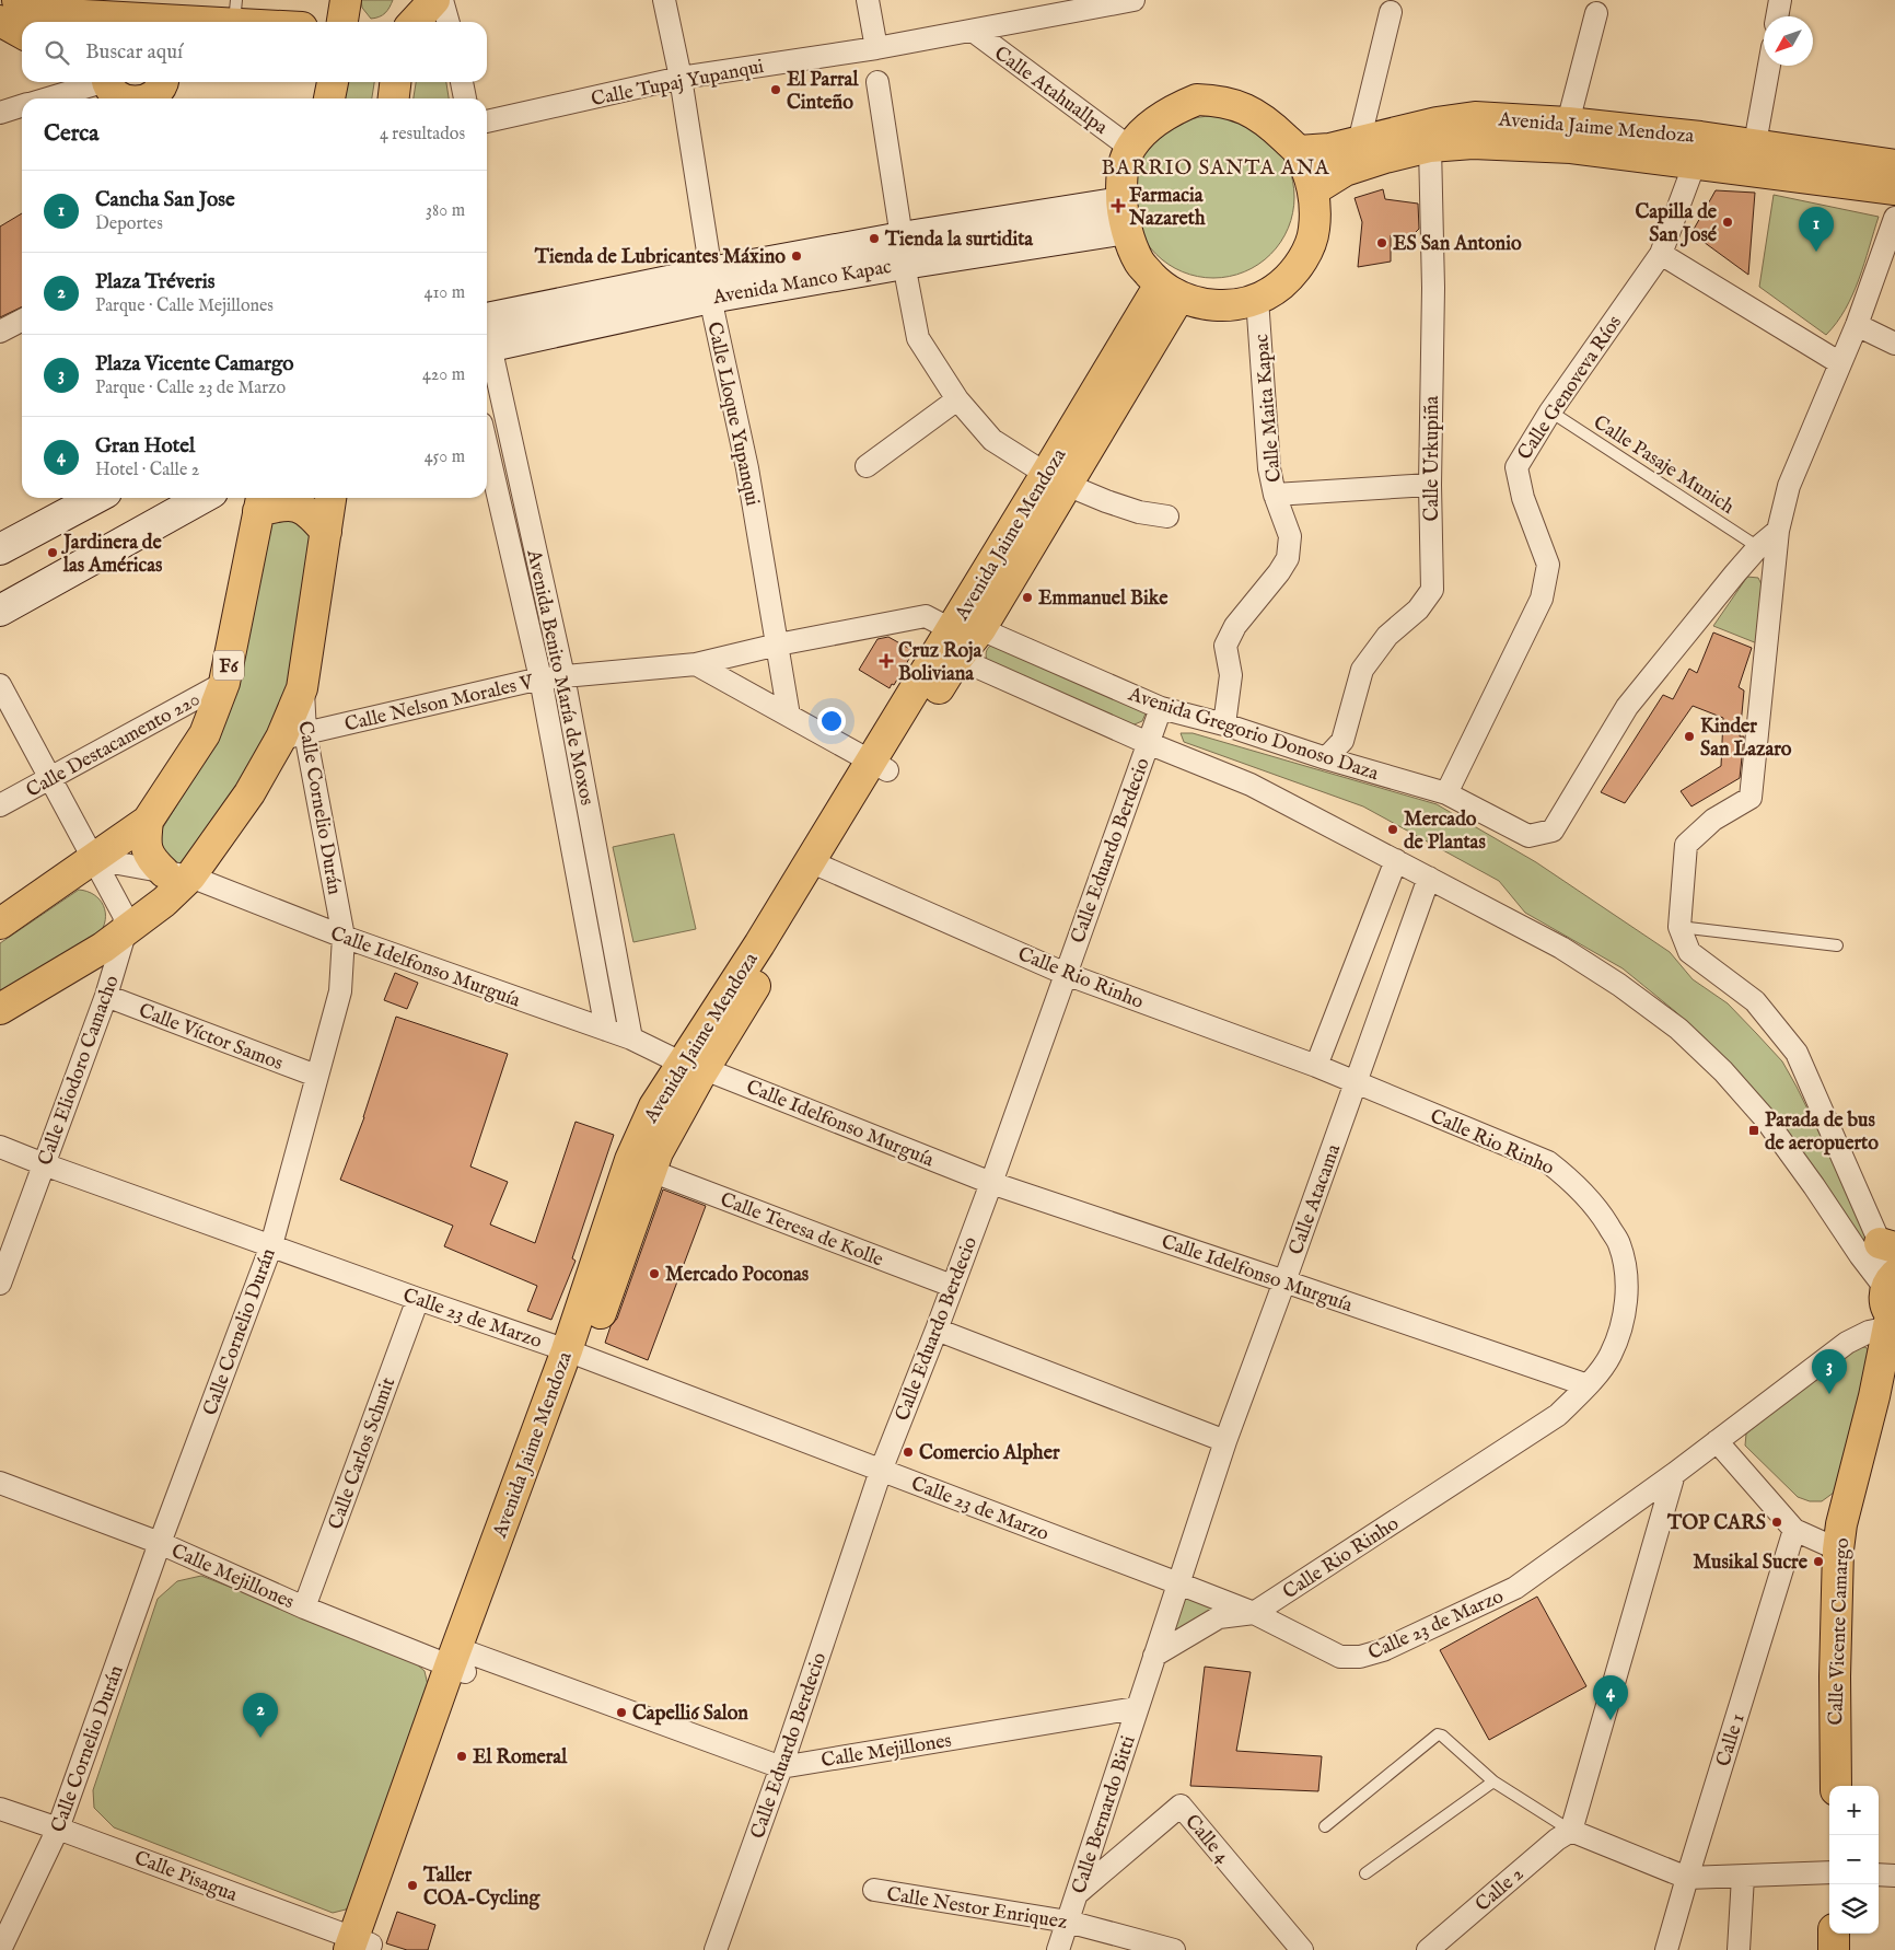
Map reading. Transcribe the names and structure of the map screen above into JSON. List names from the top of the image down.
{
  "streets": {
    "main road": [
      "Avenida Jaime Mendoza",
      "Avenida Manco Kapac",
      "F6",
      "Calle Vicente Camargo"
    ],
    "street": [
      "Calle Tupaj Yupanqui",
      "Calle Atahuallpa",
      "Calle Genoveva Ríos",
      "Calle Maita Kapac",
      "Calle Lloque Yupanqui",
      "Calle Urkupiña",
      "Avenida Benito María de Moxos",
      "Calle Nelson Morales V",
      "Avenida Gregorio Donoso Daza",
      "Calle Destacamento 220",
      "Calle Cornelio Durán",
      "Calle Eduardo Berdecio",
      "Calle Idelfonso Murguía",
      "Calle Rio Rinho",
      "Calle Víctor Samos",
      "Calle Eliodoro Camacho",
      "Calle Atacama",
      "Calle Teresa de Kolle",
      "Calle 23 de Marzo",
      "Calle Carlos Schmit",
      "Calle Mejillones",
      "Calle 1",
      "Calle Bernardo Bitti",
      "Calle 4",
      "Calle Pisagua",
      "Calle 2",
      "Calle Nestor Enriquez"
    ],
    "lane": ["Calle Pasaje Munich"]
  },
  "crossings": [
    ["Calle Tupaj Yupanqui", "Calle Atahuallpa"],
    ["Calle Tupaj Yupanqui", "Calle Lloque Yupanqui"],
    ["Avenida Jaime Mendoza", "Calle Genoveva Ríos"],
    ["Avenida Jaime Mendoza", "Calle Urkupiña"],
    ["Avenida Jaime Mendoza", "Calle Nelson Morales V"],
    ["Avenida Jaime Mendoza", "Avenida Gregorio Donoso Daza"],
    ["Avenida Jaime Mendoza", "Calle Idelfonso Murguía"],
    ["Avenida Jaime Mendoza", "Calle Rio Rinho"],
    ["Avenida Jaime Mendoza", "Calle Teresa de Kolle"],
    ["Avenida Jaime Mendoza", "Calle 23 de Marzo"],
    ["Avenida Jaime Mendoza", "Calle Mejillones"],
    ["Avenida Jaime Mendoza", "Calle Pisagua"],
    ["Avenida Manco Kapac", "Calle Lloque Yupanqui"],
    ["Calle Genoveva Ríos", "Calle Pasaje Munich"],
    ["Calle Genoveva Ríos", "Avenida Gregorio Donoso Daza"],
    ["Calle Maita Kapac", "Avenida Gregorio Donoso Daza"],
    ["Calle Lloque Yupanqui", "Calle Nelson Morales V"],
    ["Calle Urkupiña", "Avenida Gregorio Donoso Daza"],
    ["Calle Pasaje Munich", "Avenida Gregorio Donoso Daza"],
    ["F6", "Calle Destacamento 220"],
    ["F6", "Calle Idelfonso Murguía"],
    ["Avenida Benito María de Moxos", "Calle Nelson Morales V"],
    ["Avenida Benito María de Moxos", "Calle Idelfonso Murguía"],
    ["Calle Nelson Morales V", "Avenida Gregorio Donoso Daza"],
    ["Calle Nelson Morales V", "Calle Cornelio Durán"],
    ["Avenida Gregorio Donoso Daza", "Calle Eduardo Berdecio"],
    ["Avenida Gregorio Donoso Daza", "Calle Atacama"],
    ["Avenida Gregorio Donoso Daza", "Calle 23 de Marzo"],
    ["Avenida Gregorio Donoso Daza", "Calle Vicente Camargo"],
    ["Calle Cornelio Durán", "Calle Idelfonso Murguía"],
    ["Calle Cornelio Durán", "Calle Víctor Samos"],
    ["Calle Cornelio Durán", "Calle 23 de Marzo"],
    ["Calle Cornelio Durán", "Calle Mejillones"],
    ["Calle Cornelio Durán", "Calle Pisagua"],
    ["Calle Eduardo Berdecio", "Calle Idelfonso Murguía"],
    ["Calle Eduardo Berdecio", "Calle Rio Rinho"],
    ["Calle Eduardo Berdecio", "Calle Teresa de Kolle"],
    ["Calle Eduardo Berdecio", "Calle 23 de Marzo"],
    ["Calle Eduardo Berdecio", "Calle Mejillones"],
    ["Calle Idelfonso Murguía", "Calle Rio Rinho"],
    ["Calle Idelfonso Murguía", "Calle Atacama"],
    ["Calle Rio Rinho", "Calle Atacama"],
    ["Calle Rio Rinho", "Calle 23 de Marzo"],
    ["Calle Víctor Samos", "Calle Eliodoro Camacho"],
    ["Calle Eliodoro Camacho", "Calle 23 de Marzo"],
    ["Calle Atacama", "Calle 23 de Marzo"],
    ["Calle 23 de Marzo", "Calle Carlos Schmit"],
    ["Calle 23 de Marzo", "Calle Vicente Camargo"],
    ["Calle Carlos Schmit", "Calle Mejillones"],
    ["Calle Mejillones", "Calle Bernardo Bitti"],
    ["Calle Bernardo Bitti", "Calle 4"],
    ["Calle Bernardo Bitti", "Calle Nestor Enriquez"]
  ],
  "districts": ["BARRIO SANTA ANA"],
  "places": {
    "other": [
      "El Parral Cinteño",
      "Capilla de San José",
      "Tienda la surtidita",
      "ES San Antonio",
      "Tienda de Lubricantes Máxino",
      "Jardinera de las Américas",
      "Emmanuel Bike",
      "Kinder San Lazaro",
      "Mercado de Plantas",
      "Mercado Poconas",
      "Comercio Alpher",
      "TOP CARS",
      "Musikal Sucre",
      "Capelli6 Salon",
      "El Romeral",
      "Taller COA-Cycling"
    ],
    "health": ["Farmacia Nazareth", "Cruz Roja Boliviana"],
    "transit": ["Parada de bus de aeropuerto"]
  },
  "north": "bottom left",
  "page": {
    "search": "Buscar aquí",
    "heading": ["Cerca", "4 resultados"],
    "list": [
      {
        "mark": "1",
        "name": "Cancha San Jose",
        "note": "Deportes",
        "value": "380 m"
      },
      {
        "mark": "2",
        "name": "Plaza Tréveris",
        "note": "Parque · Calle Mejillones",
        "value": "410 m"
      },
      {
        "mark": "3",
        "name": "Plaza Vicente Camargo",
        "note": "Parque · Calle 23 de Marzo",
        "value": "420 m"
      },
      {
        "mark": "4",
        "name": "Gran Hotel",
        "note": "Hotel · Calle 2",
        "value": "450 m"
      }
    ],
    "pins": [
      "1",
      "3",
      "4",
      "2"
    ],
    "map_buttons": ["+", "−"]
  }
}
